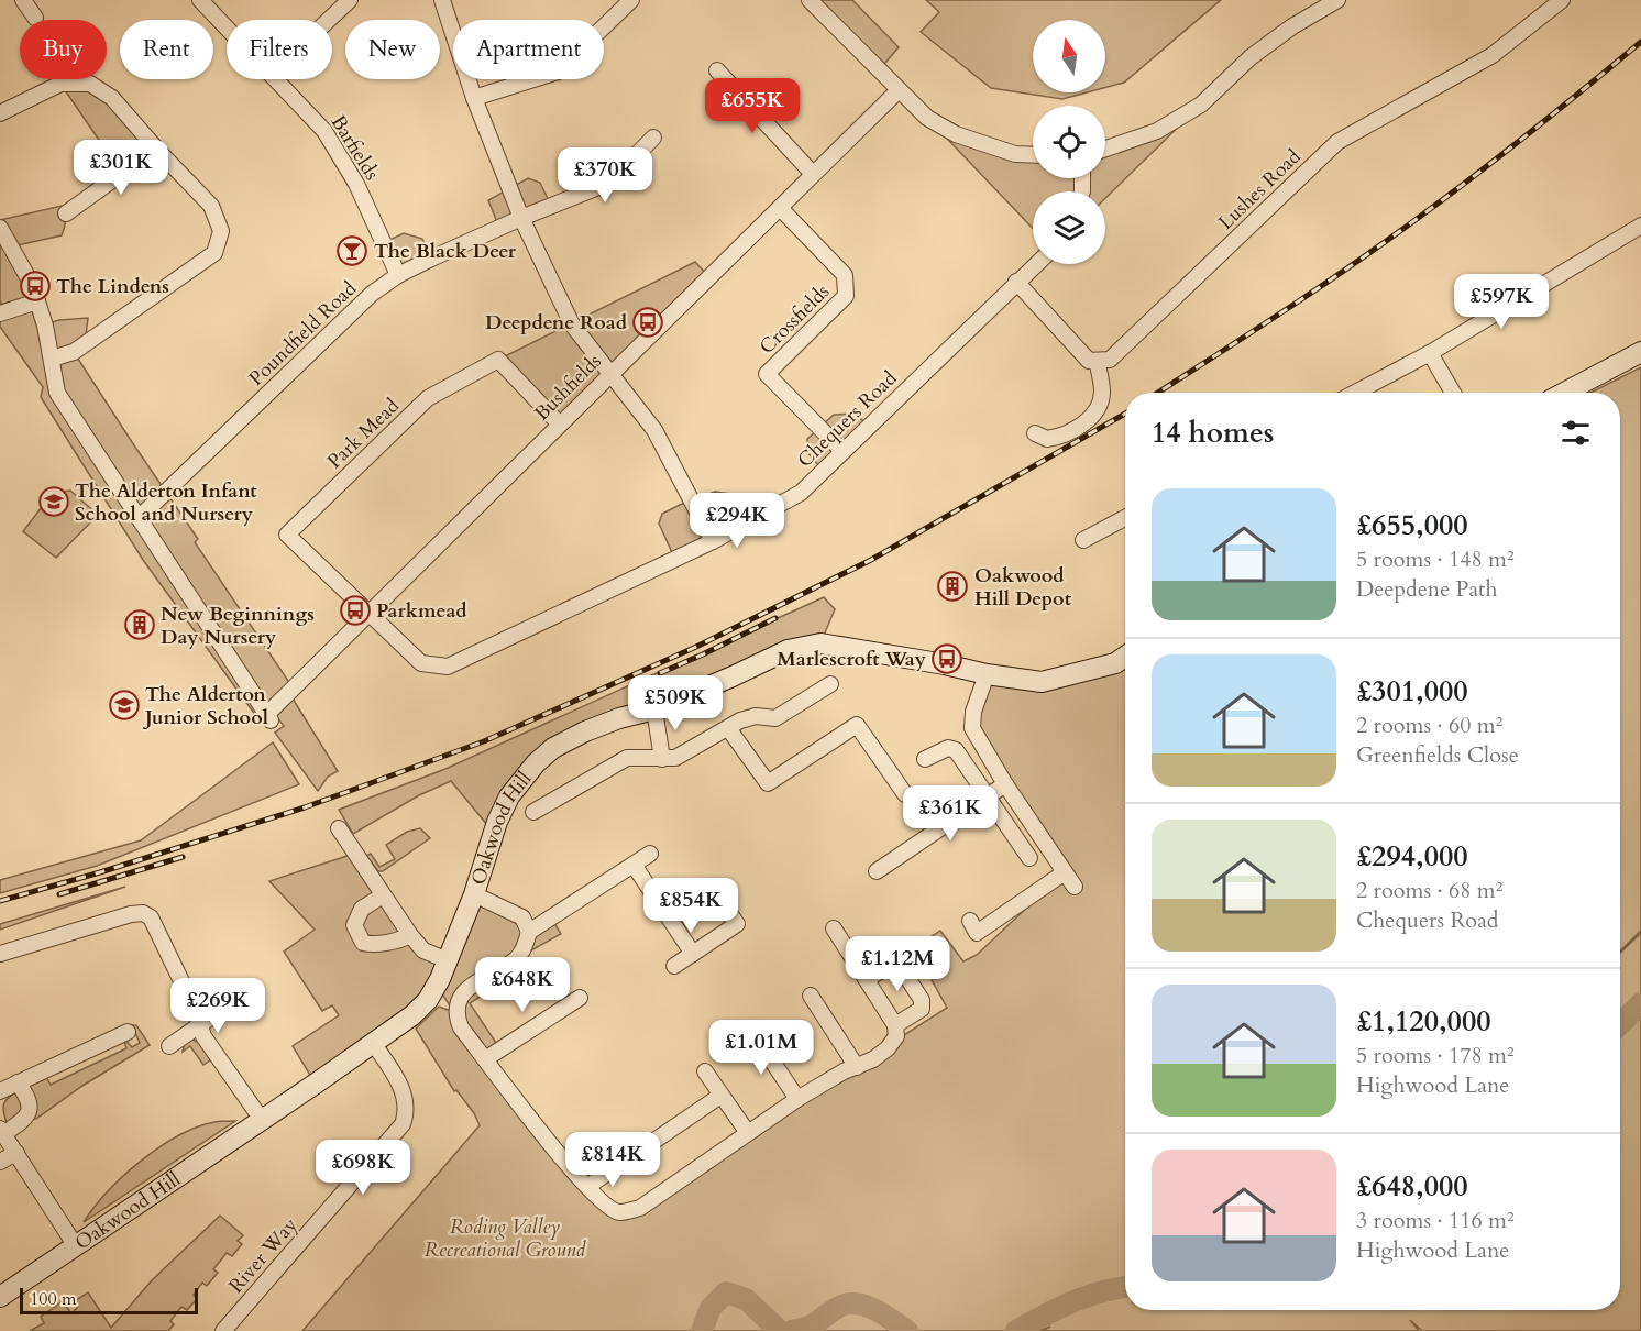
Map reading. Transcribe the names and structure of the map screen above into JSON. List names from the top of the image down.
{
  "streets": {
    "street": [
      "Barfields",
      "Lushes Road",
      "Crossfields",
      "Poundfield Road",
      "Bushfields",
      "Chequers Road",
      "Park Mead",
      "Oakwood Hill",
      "River Way"
    ]
  },
  "crossings": [
    ["Barfields", "Poundfield Road"],
    ["Crossfields", "Bushfields"],
    ["Crossfields", "Chequers Road"],
    ["Poundfield Road", "Bushfields"],
    ["Bushfields", "Chequers Road"],
    ["Bushfields", "Park Mead"],
    ["Chequers Road", "Park Mead"],
    ["Oakwood Hill", "River Way"]
  ],
  "parks": ["Roding Valley Recreational Ground"],
  "places": {
    "bar": ["The Black Deer"],
    "bus stop": [
      "The Lindens",
      "Deepdene Road",
      "Parkmead",
      "Marlescroft Way"
    ],
    "school or university": ["The Alderton Infant School and Nursery", "The Alderton Junior School"],
    "building": ["Oakwood Hill Depot", "New Beginnings Day Nursery"]
  },
  "scale_bar": "100 m",
  "north": "top",
  "page": {
    "chip": [
      "Buy",
      "Rent",
      "Filters",
      "New",
      "Apartment"
    ],
    "price": [
      "£655K",
      "£301K",
      "£370K",
      "£597K",
      "£294K",
      "£509K",
      "£361K",
      "£854K",
      "£1.12M",
      "£648K",
      "£269K",
      "£1.01M",
      "£814K",
      "£698K"
    ],
    "heading": "14 homes",
    "list": [
      {
        "name": "£655,000",
        "note": "5 rooms · 148 m² · Deepdene Path"
      },
      {
        "name": "£301,000",
        "note": "2 rooms · 60 m² · Greenfields Close"
      },
      {
        "name": "£294,000",
        "note": "2 rooms · 68 m² · Chequers Road"
      },
      {
        "name": "£1,120,000",
        "note": "5 rooms · 178 m² · Highwood Lane"
      },
      {
        "name": "£648,000",
        "note": "3 rooms · 116 m² · Highwood Lane"
      }
    ],
    "scale": "100 m"
  }
}
